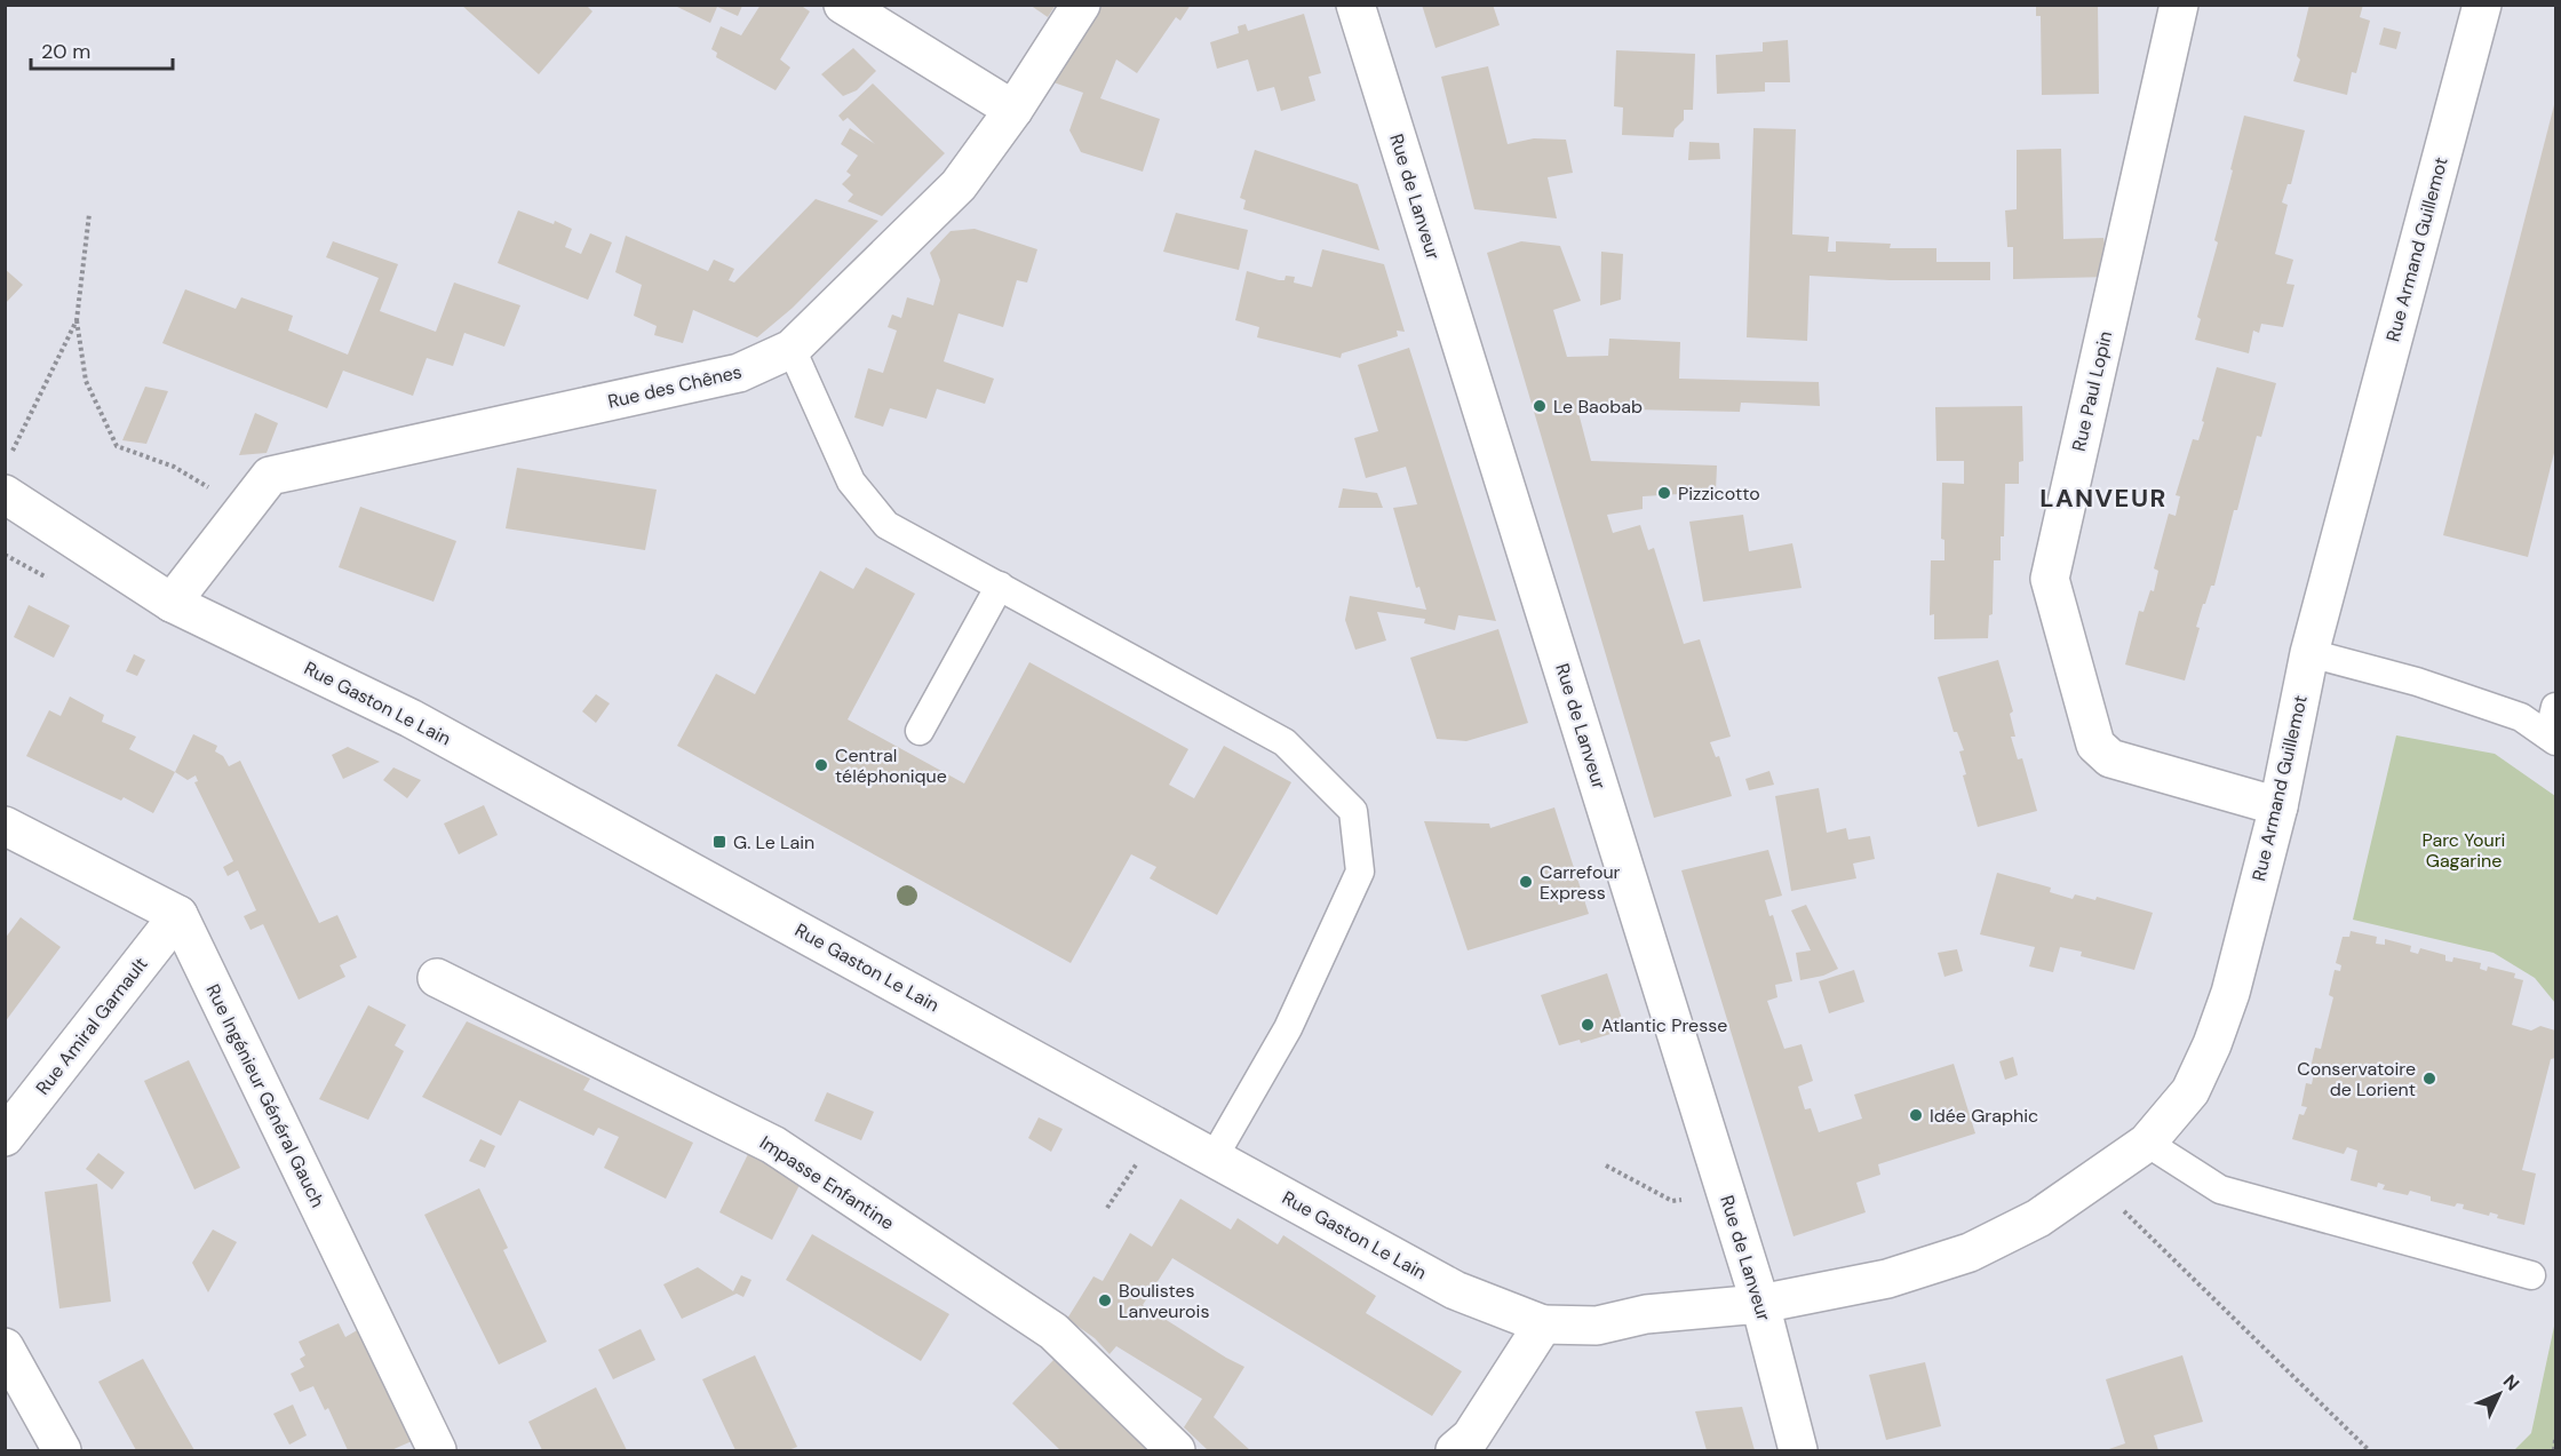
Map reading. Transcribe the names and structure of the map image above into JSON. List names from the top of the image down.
{
  "streets": {
    "street": [
      "Rue de Lanveur",
      "Rue Armand Guillemot",
      "Rue des Chênes",
      "Rue Paul Lopin",
      "Rue Gaston Le Lain",
      "Rue Amiral Garnault",
      "Rue Ingénieur Général Gauch",
      "Impasse Enfantine"
    ]
  },
  "crossings": [
    ["Rue de Lanveur", "Rue Armand Guillemot"],
    ["Rue de Lanveur", "Rue Gaston Le Lain"],
    ["Rue Armand Guillemot", "Rue Paul Lopin"],
    ["Rue Armand Guillemot", "Rue Gaston Le Lain"],
    ["Rue des Chênes", "Rue Gaston Le Lain"],
    ["Rue Amiral Garnault", "Rue Ingénieur Général Gauch"]
  ],
  "districts": ["LANVEUR"],
  "parks": ["Parc Youri Gagarine"],
  "places": {
    "other": [
      "Le Baobab",
      "Pizzicotto",
      "Central téléphonique",
      "Carrefour Express",
      "Atlantic Presse",
      "Conservatoire de Lorient",
      "Idée Graphic",
      "Boulistes Lanveurois"
    ],
    "transit": ["G. Le Lain"]
  },
  "scale_bar": "20 m",
  "north": "top right"
}
